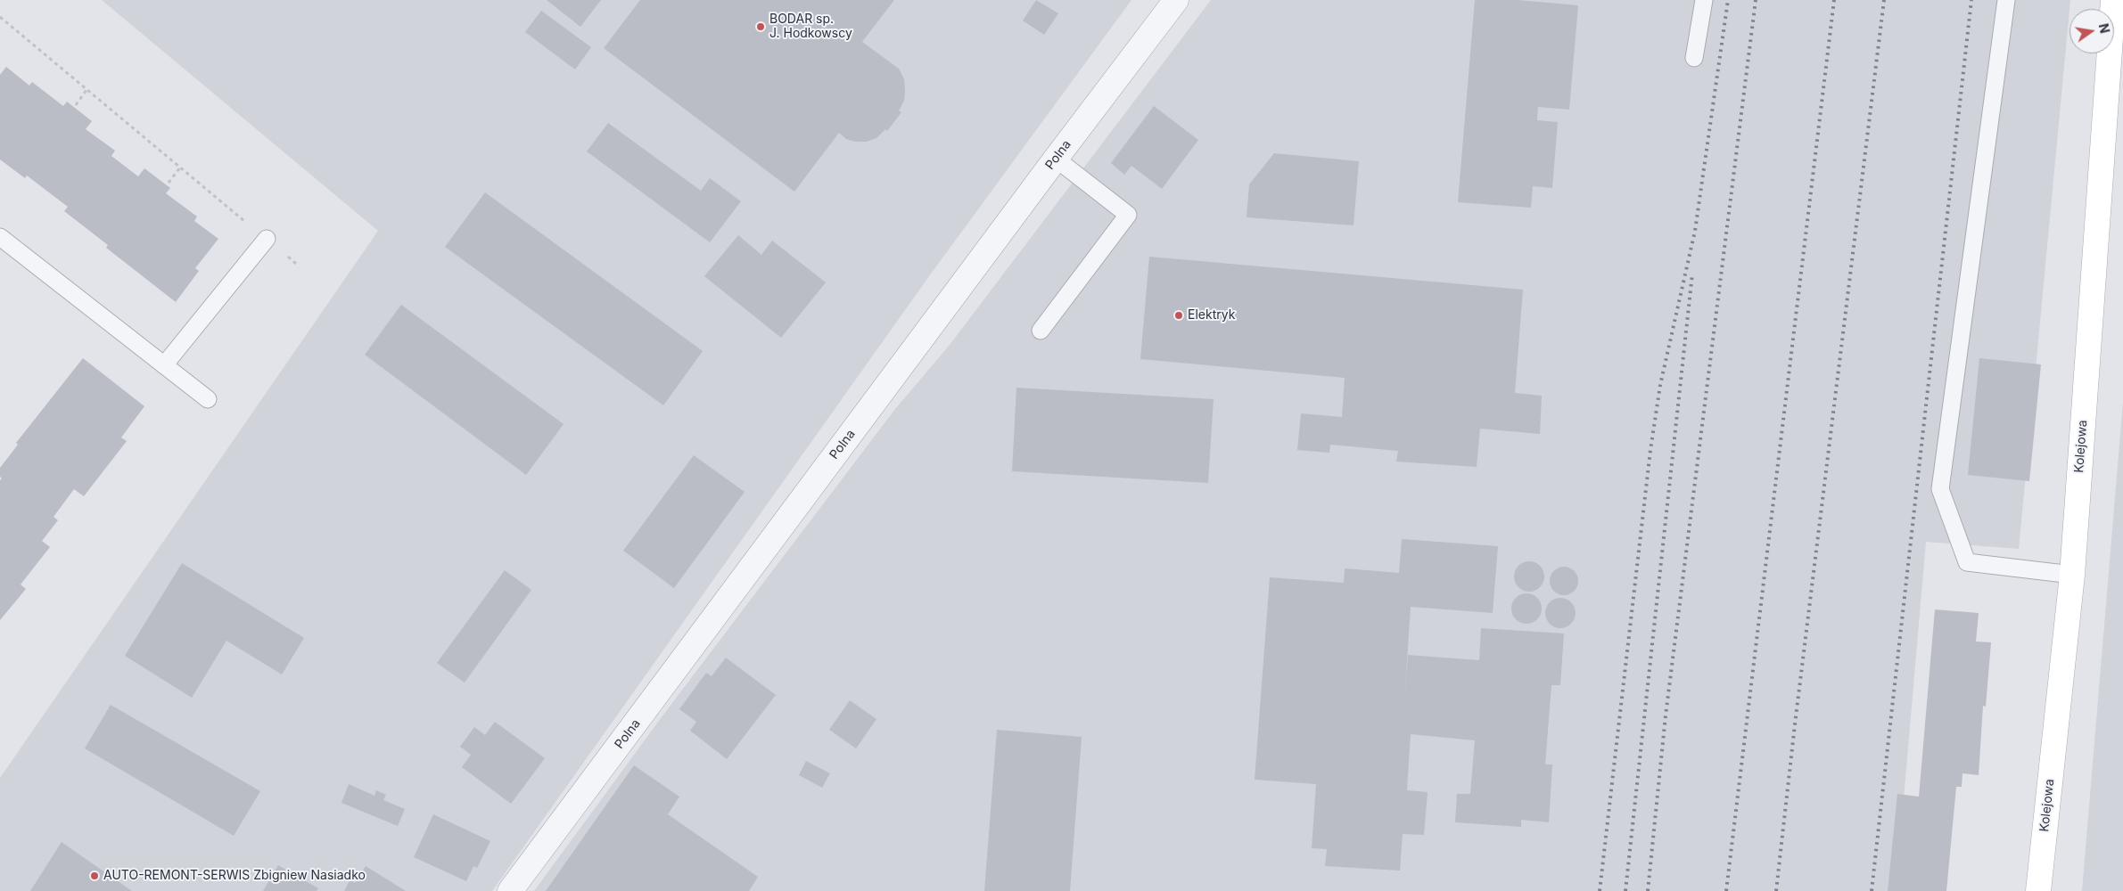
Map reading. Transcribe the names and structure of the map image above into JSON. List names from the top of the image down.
{
  "streets": {
    "street": ["Polna", "Kolejowa"]
  },
  "places": ["BODAR sp. J. Hodkowscy", "Elektryk", "AUTO-REMONT-SERWIS Zbigniew Nasiadko"],
  "north": "right"
}
